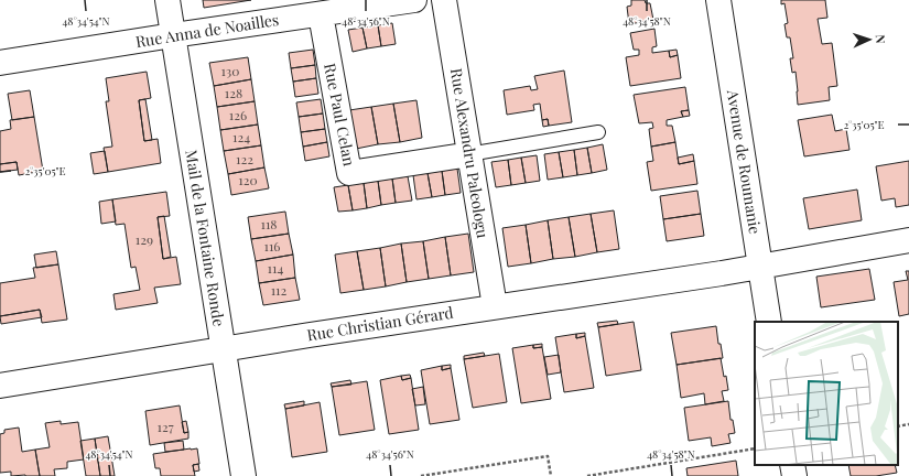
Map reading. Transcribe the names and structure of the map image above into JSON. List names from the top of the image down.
{
  "streets": {
    "street": [
      "Rue Anna de Noailles",
      "Rue Paul Celan",
      "Rue Alexandru Paleologu",
      "Avenue de Roumanie",
      "Mail de la Fontaine Ronde",
      "Rue Christian Gérard"
    ]
  },
  "crossings": [
    ["Rue Anna de Noailles", "Rue Paul Celan"],
    ["Rue Anna de Noailles", "Mail de la Fontaine Ronde"],
    ["Rue Paul Celan", "Rue Alexandru Paleologu"],
    ["Rue Alexandru Paleologu", "Rue Christian Gérard"],
    ["Avenue de Roumanie", "Rue Christian Gérard"],
    ["Mail de la Fontaine Ronde", "Rue Christian Gérard"]
  ],
  "house_numbers": [
    "130",
    "128",
    "126",
    "124",
    "122",
    "120",
    "118",
    "129",
    "116",
    "114",
    "112",
    "127"
  ],
  "north": "right",
  "coordinates": [
    "48°34'54\"N",
    "48°34'56\"N",
    "48°34'58\"N",
    "2°35'05\"E"
  ]
}
